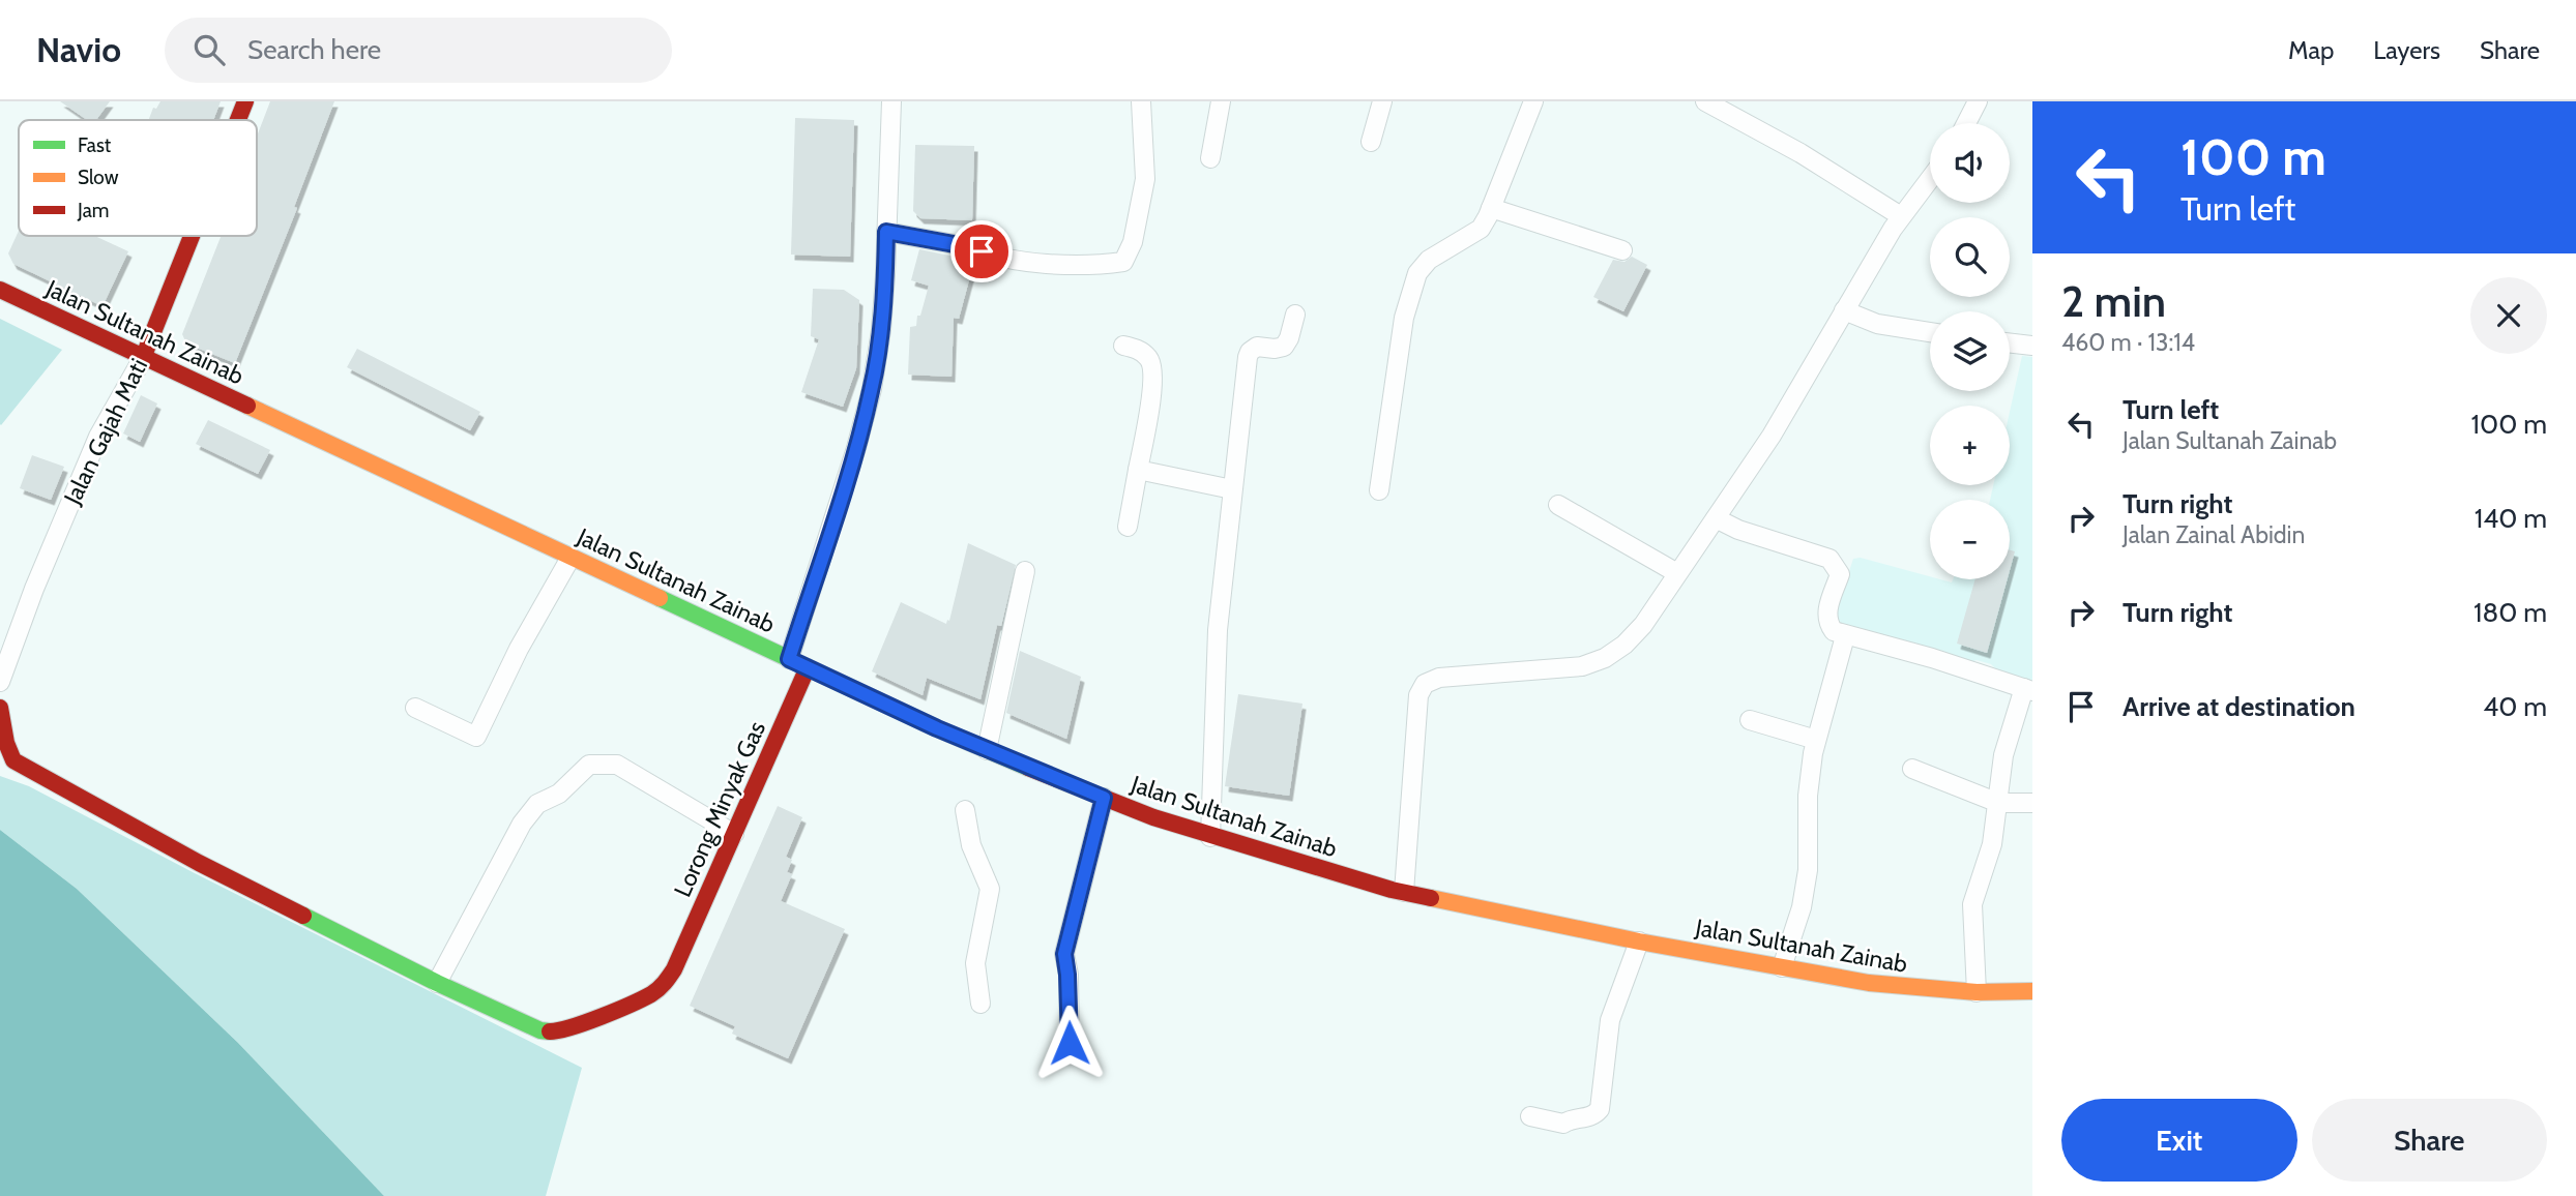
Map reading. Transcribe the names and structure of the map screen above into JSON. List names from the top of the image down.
{
  "streets": {
    "main road": ["Jalan Sultanah Zainab", "Jalan Gajah Mati", "Lorong Minyak Gas"]
  },
  "crossings": [
    ["Jalan Sultanah Zainab", "Jalan Gajah Mati"],
    ["Jalan Sultanah Zainab", "Lorong Minyak Gas"]
  ],
  "legend": ["Fast", "Slow", "Jam"],
  "page": {
    "header": "Navio",
    "search": "Search here",
    "nav": ["Map", "Layers", "Share"],
    "turn": ["100 m", "Turn left"],
    "map_buttons": ["+", "−"],
    "heading": ["2 min", "460 m · 13:14"],
    "list": [
      {
        "name": "Turn left",
        "note": "Jalan Sultanah Zainab",
        "value": "100 m"
      },
      {
        "name": "Turn right",
        "note": "Jalan Zainal Abidin",
        "value": "140 m"
      },
      {
        "name": "Turn right",
        "value": "180 m"
      },
      {
        "name": "Arrive at destination",
        "value": "40 m"
      }
    ],
    "buttons": ["Exit", "Share"]
  }
}
